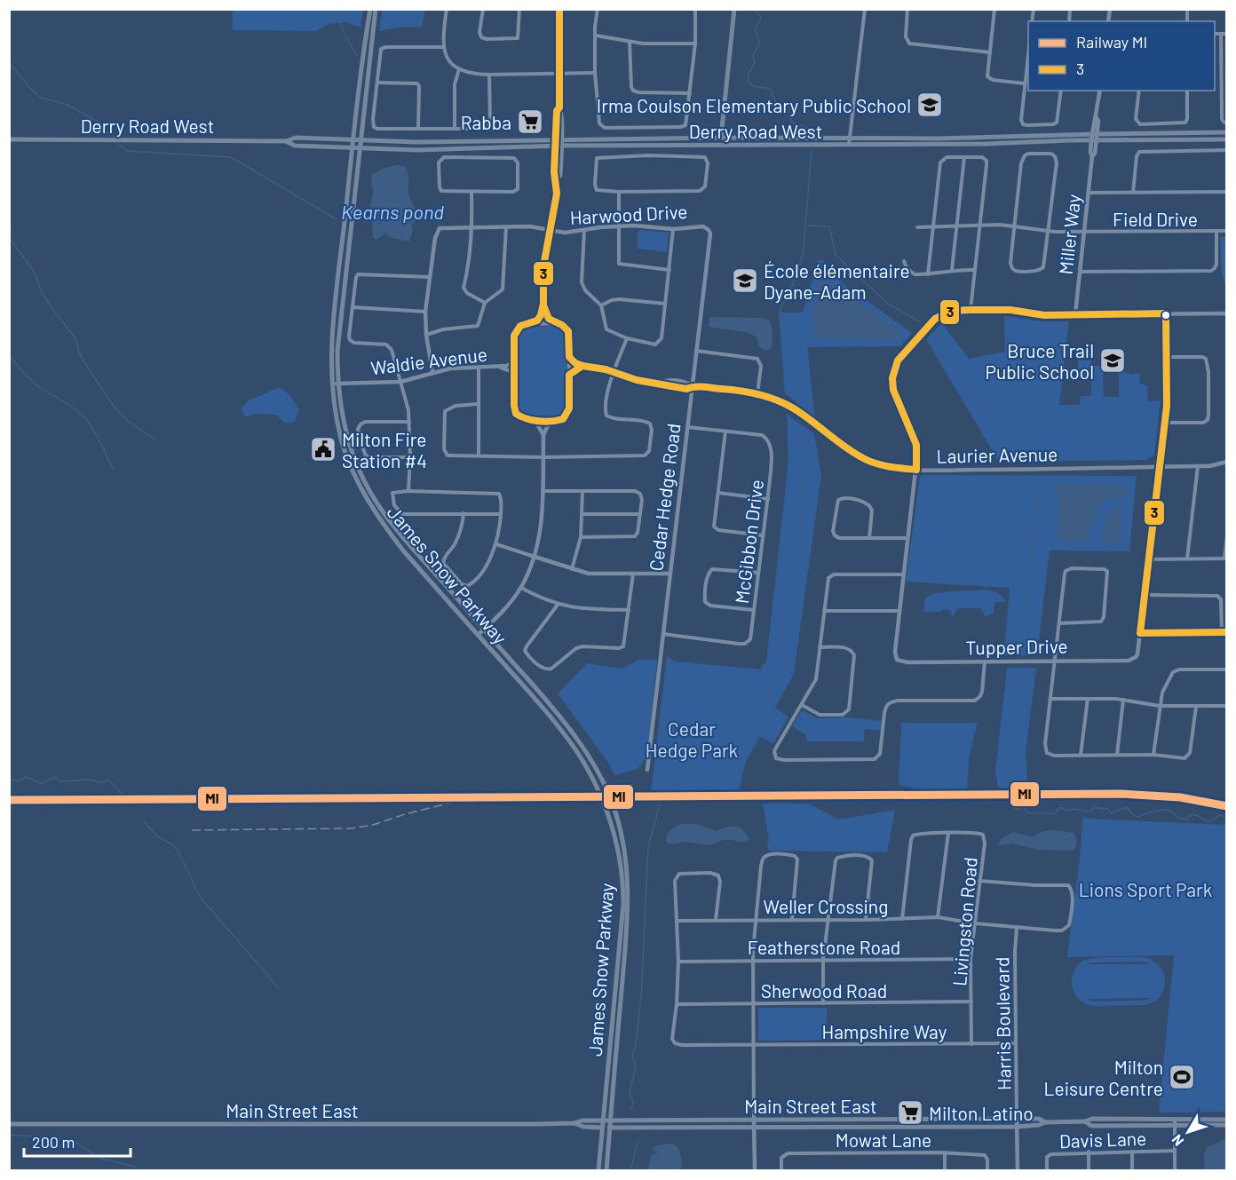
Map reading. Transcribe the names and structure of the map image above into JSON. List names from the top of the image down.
{
  "streets": {
    "main road": ["Derry Road West", "James Snow Parkway", "Main Street East"],
    "street": [
      "Harwood Drive",
      "Field Drive",
      "Miller Way",
      "Waldie Avenue",
      "Laurier Avenue",
      "Cedar Hedge Road",
      "McGibbon Drive",
      "Tupper Drive",
      "Weller Crossing",
      "Livingston Road",
      "Featherstone Road",
      "Sherwood Road",
      "Harris Boulevard",
      "Hampshire Way",
      "Mowat Lane",
      "Davis Lane"
    ]
  },
  "crossings": [
    ["Derry Road West", "Miller Way"],
    ["Derry Road West", "James Snow Parkway"],
    ["Harwood Drive", "Cedar Hedge Road"],
    ["Field Drive", "Miller Way"],
    ["Miller Way", "Tupper Drive"],
    ["Waldie Avenue", "James Snow Parkway"],
    ["Laurier Avenue", "Cedar Hedge Road"],
    ["Laurier Avenue", "Tupper Drive"],
    ["Cedar Hedge Road", "McGibbon Drive"],
    ["James Snow Parkway", "Main Street East"],
    ["Weller Crossing", "Livingston Road"],
    ["Weller Crossing", "Harris Boulevard"],
    ["Livingston Road", "Featherstone Road"],
    ["Livingston Road", "Sherwood Road"],
    ["Livingston Road", "Hampshire Way"],
    ["Sherwood Road", "Hampshire Way"],
    ["Harris Boulevard", "Hampshire Way"],
    ["Harris Boulevard", "Main Street East"]
  ],
  "water": ["Kearns pond"],
  "parks": ["Cedar Hedge Park", "Lions Sport Park"],
  "places": {
    "school or university": ["Irma Coulson Elementary Public School", "École élémentaire Dyane-Adam", "Bruce Trail Public School"],
    "supermarket": ["Rabba", "Milton Latino"],
    "public building": ["Milton Fire Station #4"],
    "sports": ["Milton Leisure Centre"]
  },
  "lines": ["transit line 3", "rail line MI"],
  "legend": ["Railway MI", "3"],
  "scale_bar": "200 m",
  "north": "bottom left"
}
